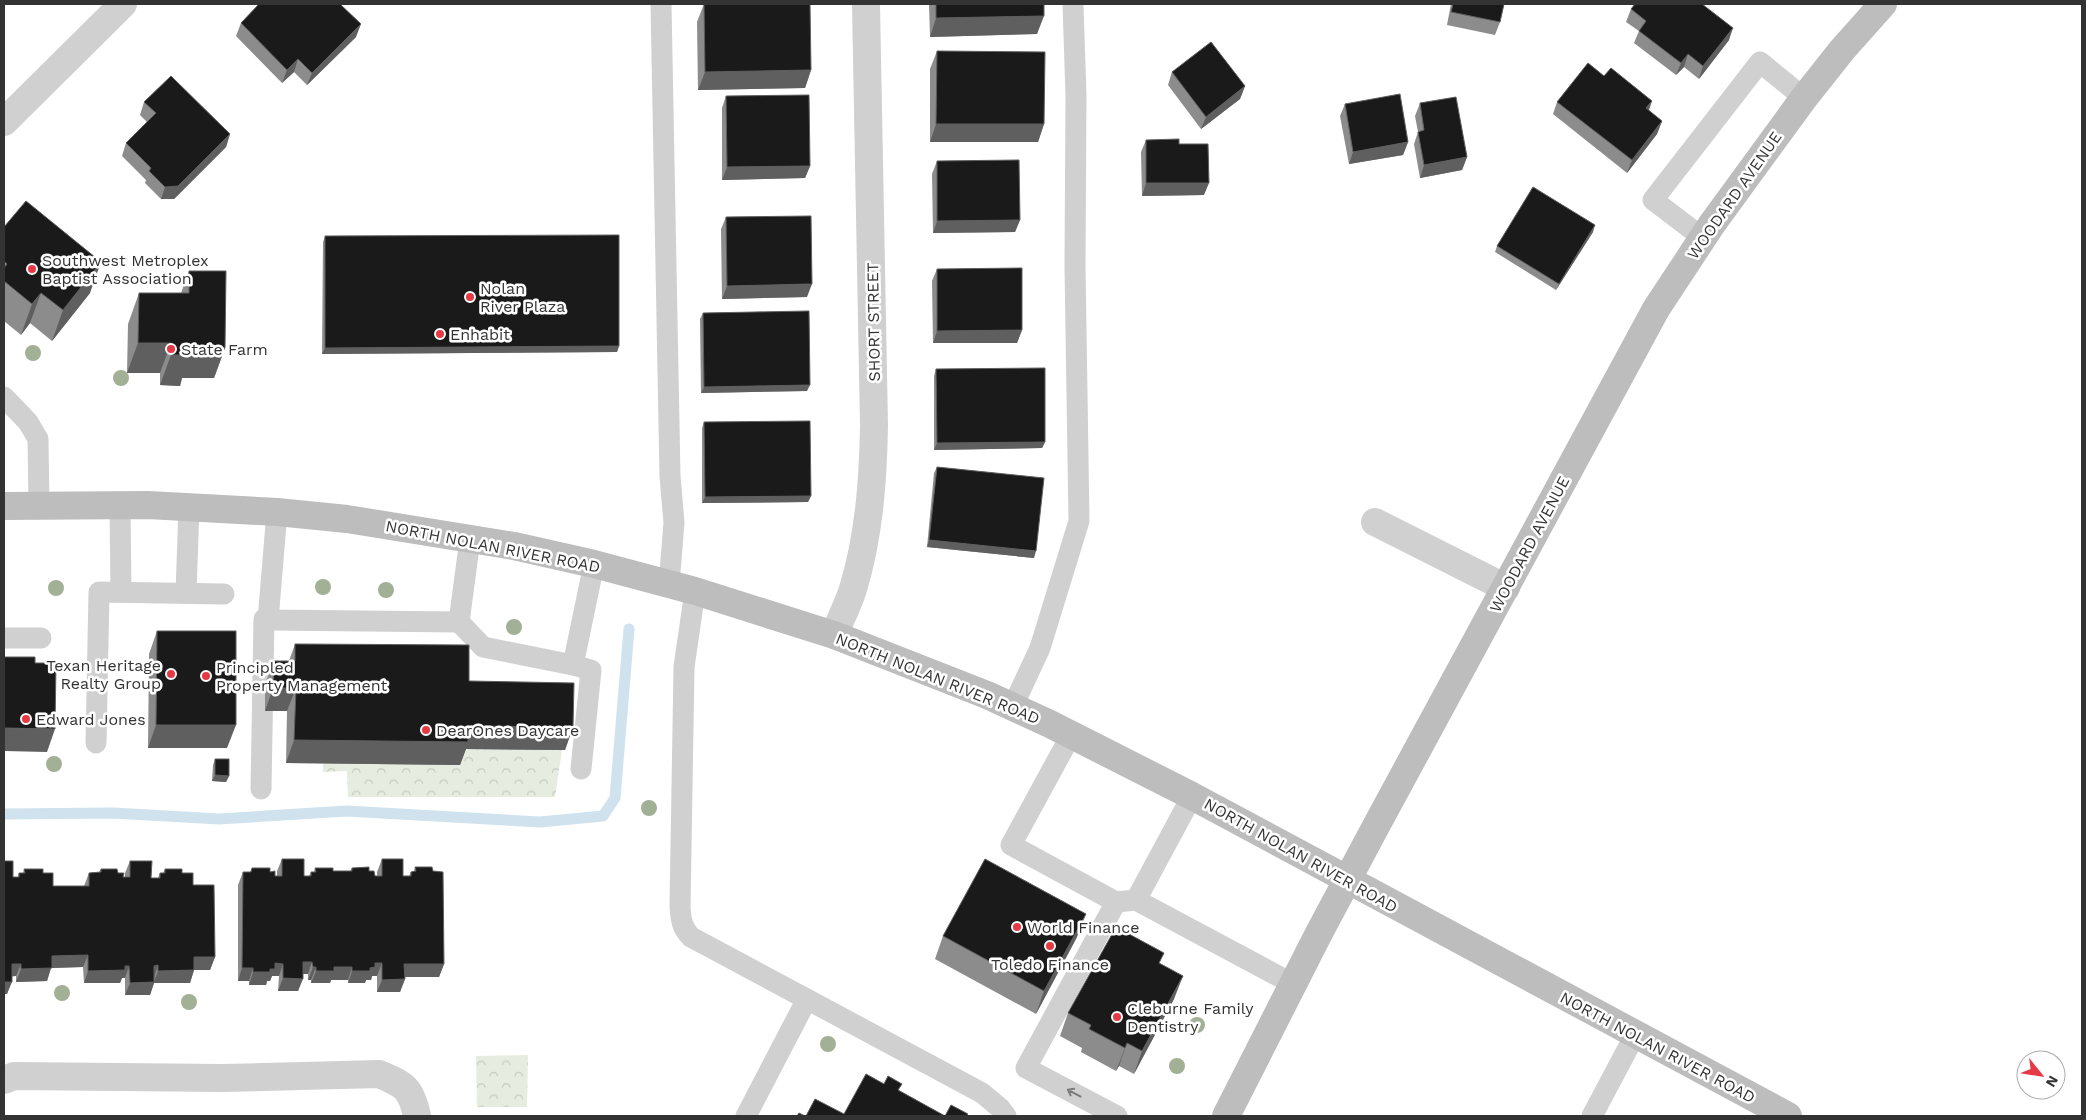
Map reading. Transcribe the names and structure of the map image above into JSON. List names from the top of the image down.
{
  "streets": {
    "main road": ["WOODARD AVENUE", "NORTH NOLAN RIVER ROAD"],
    "street": ["SHORT STREET"]
  },
  "crossings": [
    ["WOODARD AVENUE", "NORTH NOLAN RIVER ROAD"],
    ["SHORT STREET", "NORTH NOLAN RIVER ROAD"]
  ],
  "places": [
    "Southwest Metroplex Baptist Association",
    "Nolan River Plaza",
    "Enhabit",
    "State Farm",
    "Texan Heritage Realty Group",
    "Principled Property Management",
    "Edward Jones",
    "DearOnes Daycare",
    "World Finance",
    "Toledo Finance",
    "Cleburne Family Dentistry"
  ],
  "north": "bottom right"
}
